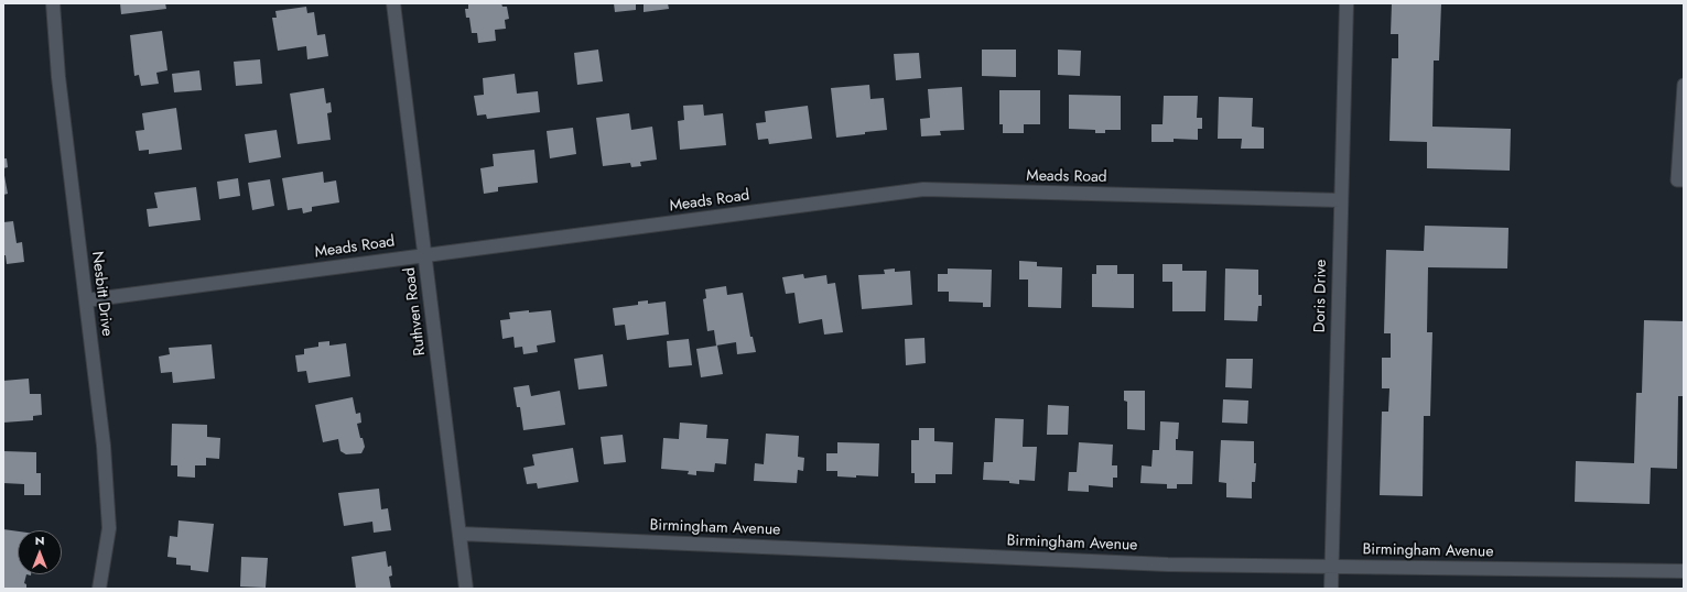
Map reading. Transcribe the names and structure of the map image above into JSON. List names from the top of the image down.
{
  "streets": {
    "street": [
      "Meads Road",
      "Nesbitt Drive",
      "Doris Drive",
      "Ruthven Road",
      "Birmingham Avenue"
    ]
  },
  "crossings": [
    ["Meads Road", "Nesbitt Drive"],
    ["Meads Road", "Doris Drive"],
    ["Meads Road", "Ruthven Road"],
    ["Doris Drive", "Birmingham Avenue"],
    ["Ruthven Road", "Birmingham Avenue"]
  ],
  "north": "top"
}
